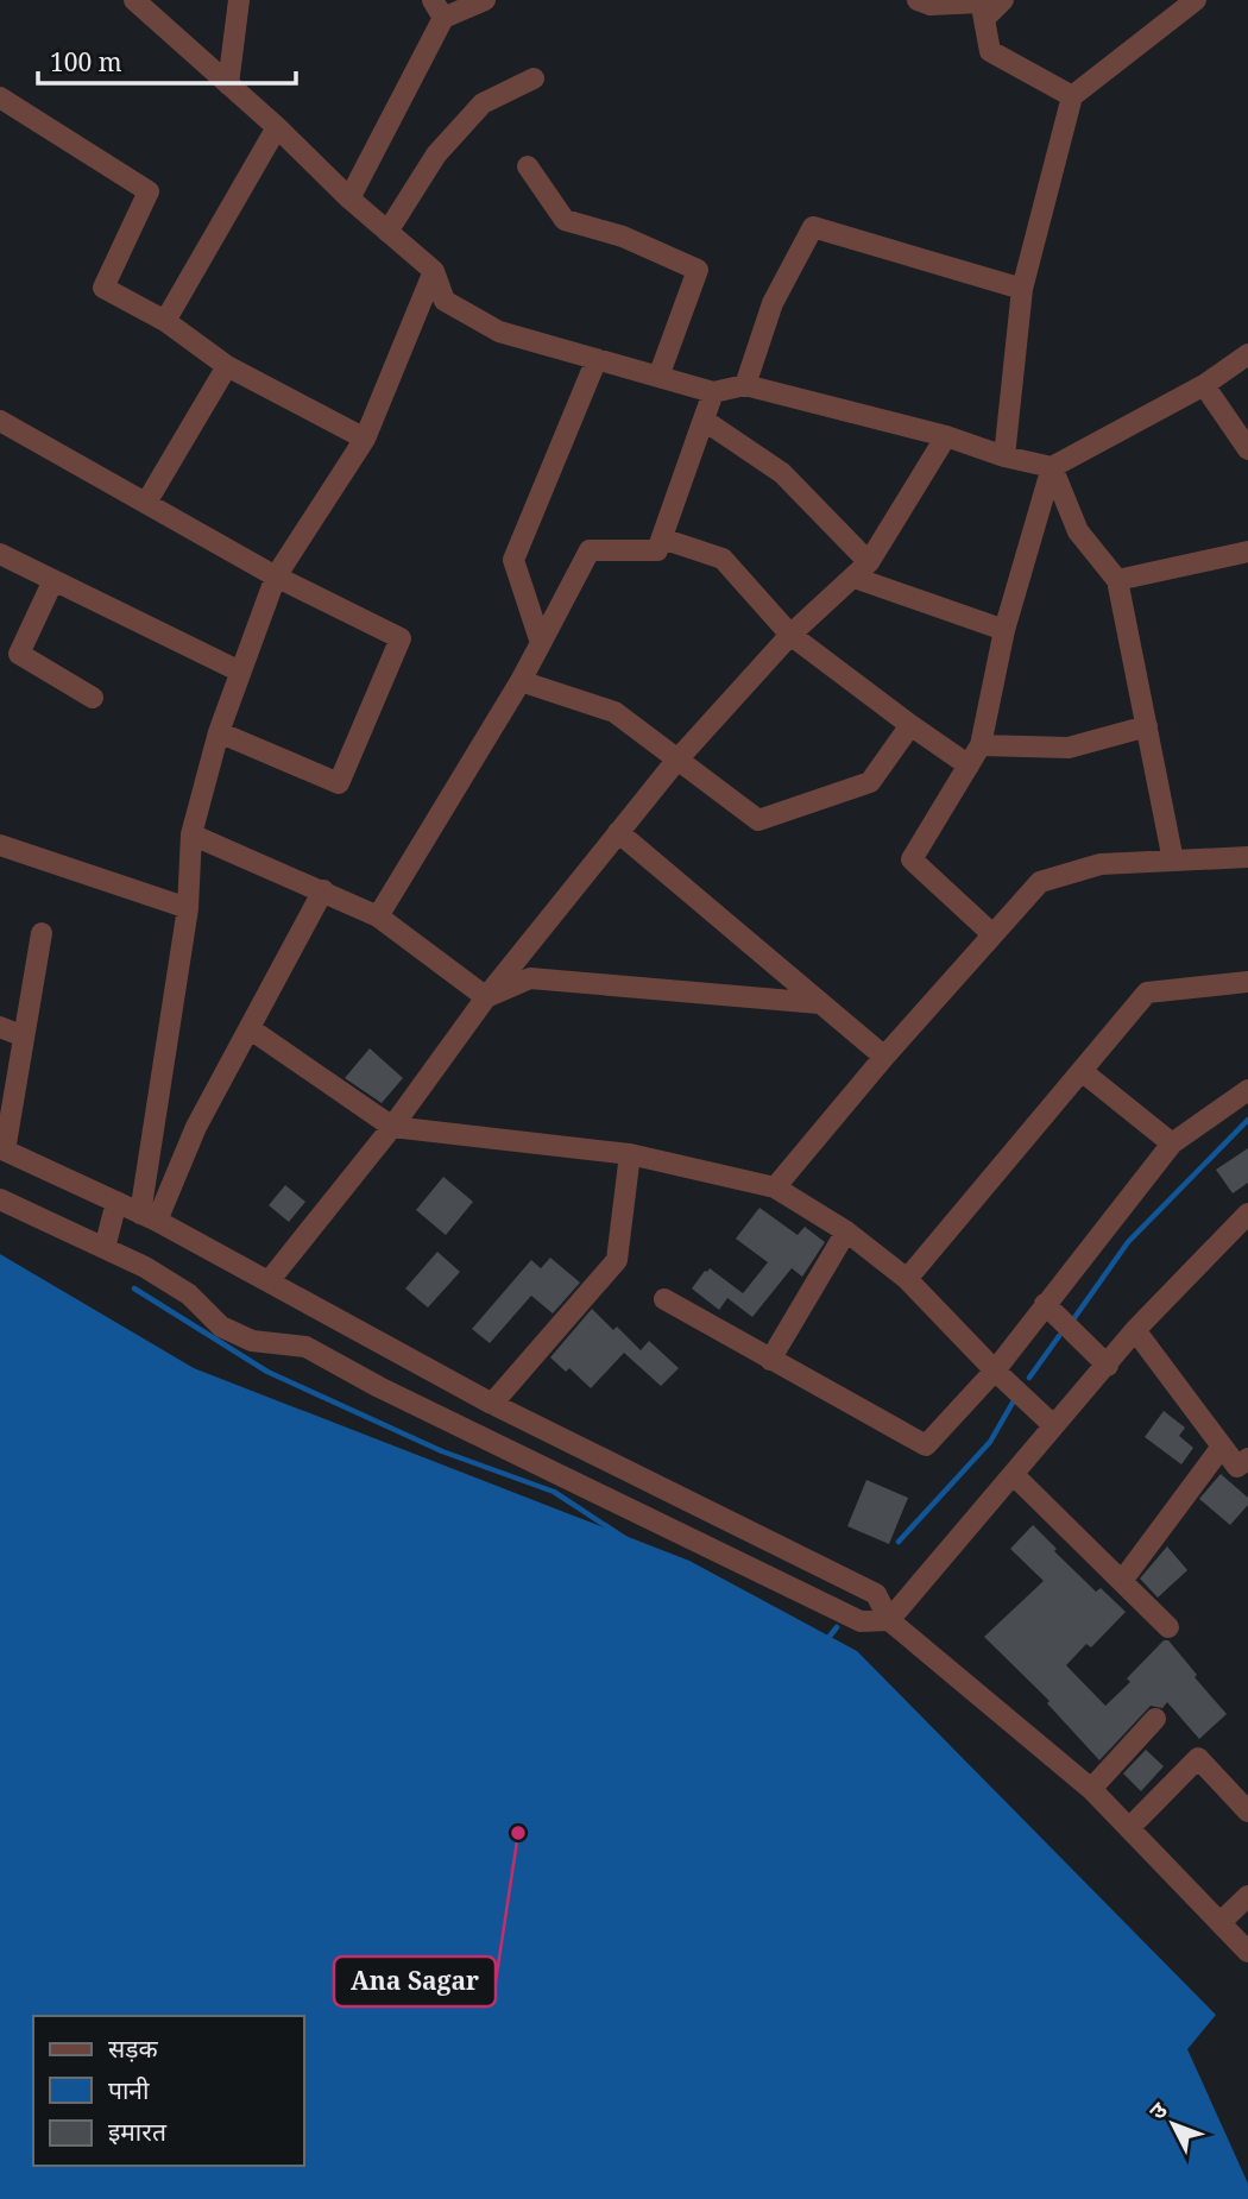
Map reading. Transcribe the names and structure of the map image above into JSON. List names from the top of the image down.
{
  "places": ["Ana Sagar"],
  "legend": ["सड़क", "पानी", "इमारत"],
  "scale_bar": "100 m",
  "north": "top left"
}
